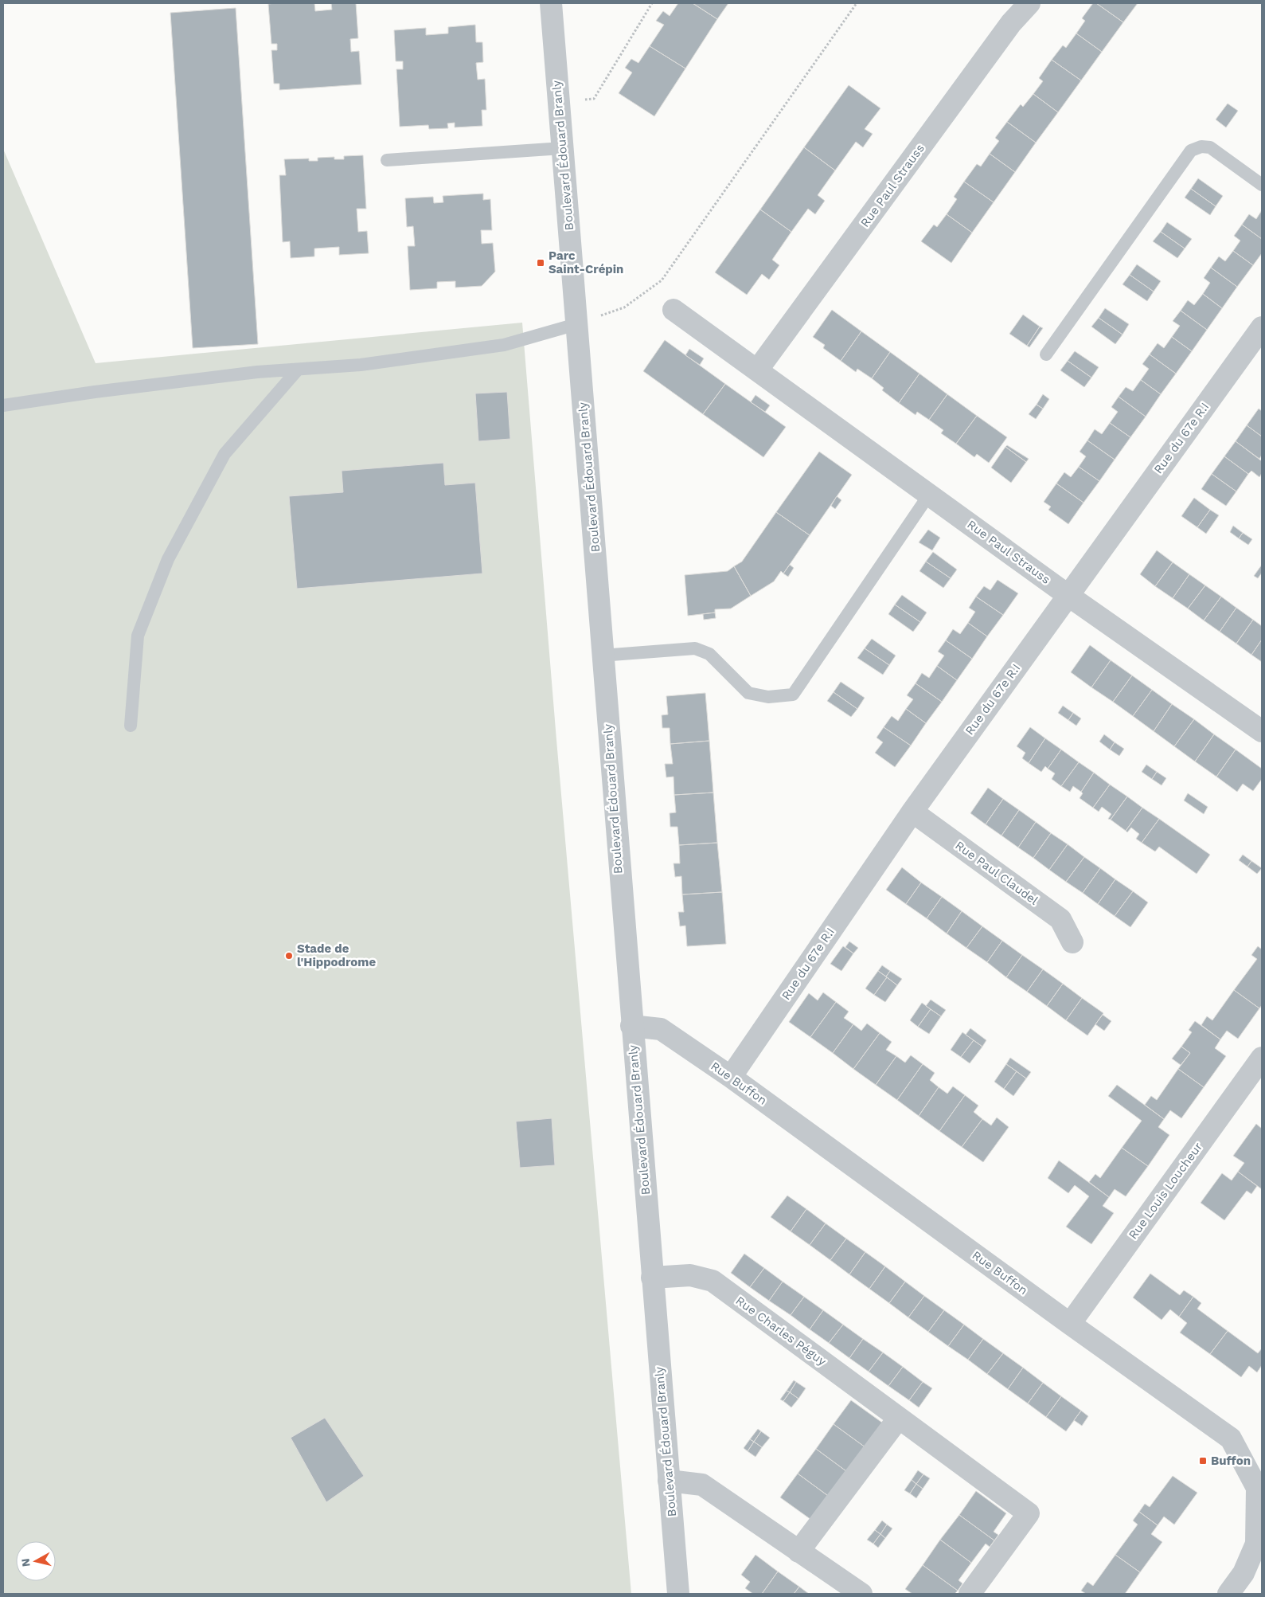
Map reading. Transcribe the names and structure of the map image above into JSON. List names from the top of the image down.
{
  "streets": {
    "street": [
      "Boulevard Édouard Branly",
      "Rue Paul Strauss",
      "Rue du 67e R.I",
      "Rue Paul Claudel",
      "Rue Buffon",
      "Rue Louis Loucheur",
      "Rue Charles Péguy"
    ]
  },
  "crossings": [
    ["Boulevard Édouard Branly", "Rue Buffon"],
    ["Boulevard Édouard Branly", "Rue Charles Péguy"],
    ["Rue Paul Strauss", "Rue du 67e R.I"],
    ["Rue du 67e R.I", "Rue Paul Claudel"],
    ["Rue du 67e R.I", "Rue Buffon"],
    ["Rue Buffon", "Rue Louis Loucheur"]
  ],
  "places": {
    "transit": ["Parc Saint-Crépin", "Buffon"],
    "other": ["Stade de l'Hippodrome"]
  },
  "north": "left"
}
